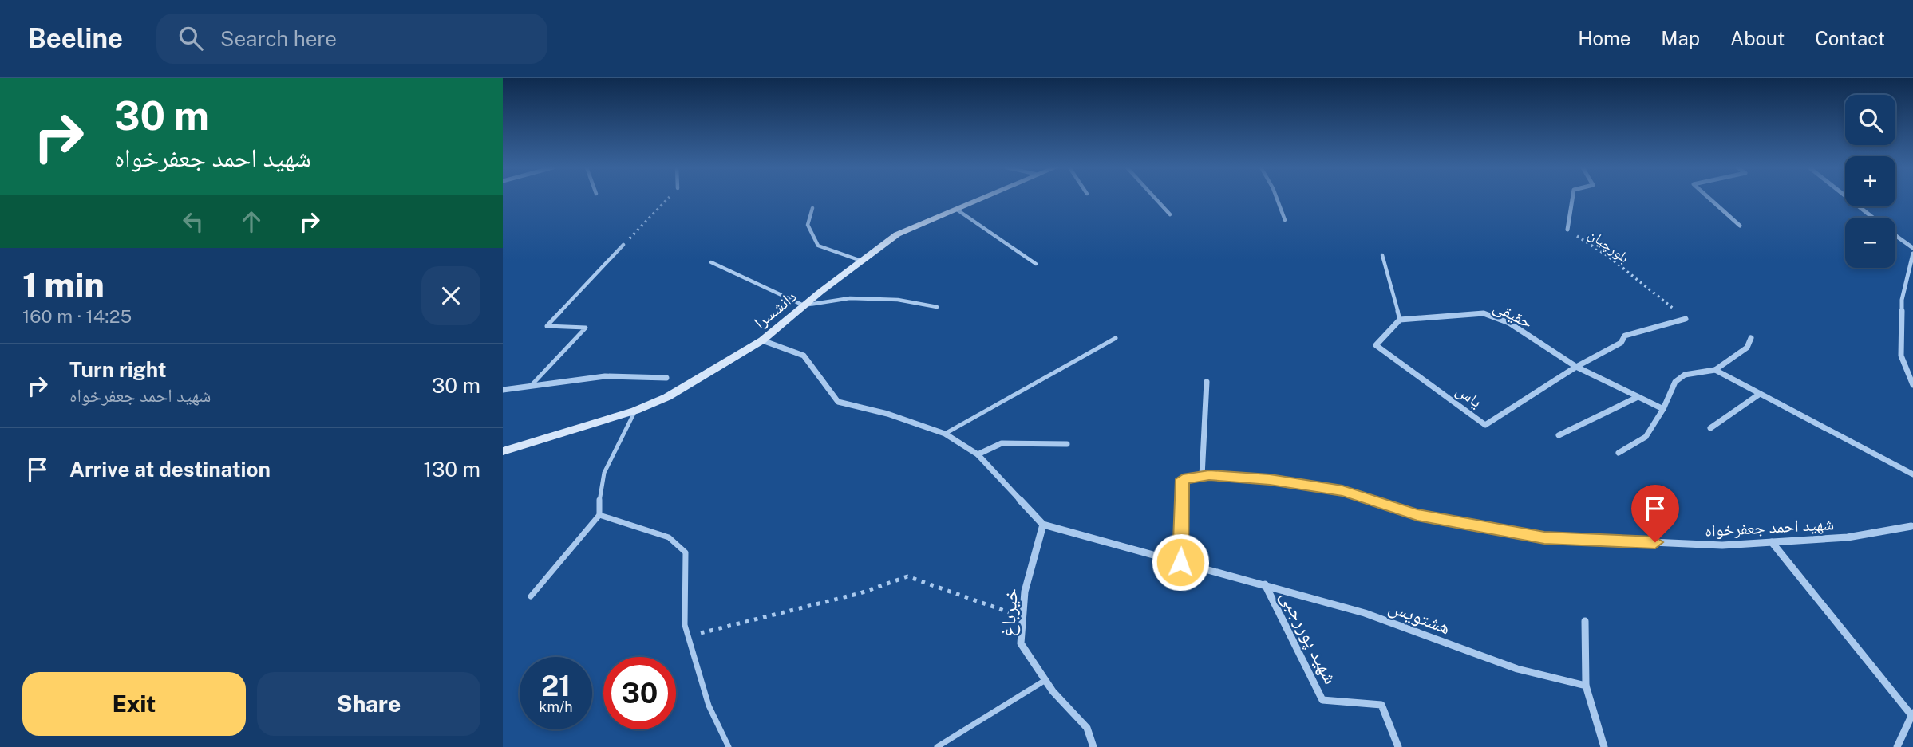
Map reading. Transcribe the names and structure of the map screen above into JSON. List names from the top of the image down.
{
  "streets": {
    "street": [
      "بلورچیان",
      "دانشسرا",
      "حقیقی",
      "یاس",
      "شهید احمد جعفرخواه",
      "خیرباغ",
      "هشتویس",
      "شهید پوررجبی"
    ]
  },
  "crossings": [
    ["حقیقی", "یاس"],
    ["خیرباغ", "هشتویس"],
    ["هشتویس", "شهید پوررجبی"]
  ],
  "page": {
    "header": "Beeline",
    "search": "Search here",
    "nav": [
      "Home",
      "Map",
      "About",
      "Contact"
    ],
    "turn": ["30 m", "شهید احمد جعفرخواه"],
    "map_buttons": ["+", "−"],
    "heading": ["1 min", "160 m · 14:25"],
    "list": [
      {
        "name": "Turn right",
        "note": "شهید احمد جعفرخواه",
        "value": "30 m"
      },
      {
        "name": "Arrive at destination",
        "value": "130 m"
      }
    ],
    "speed": "21 km/h",
    "limit": "30",
    "buttons": ["Exit", "Share"]
  }
}
